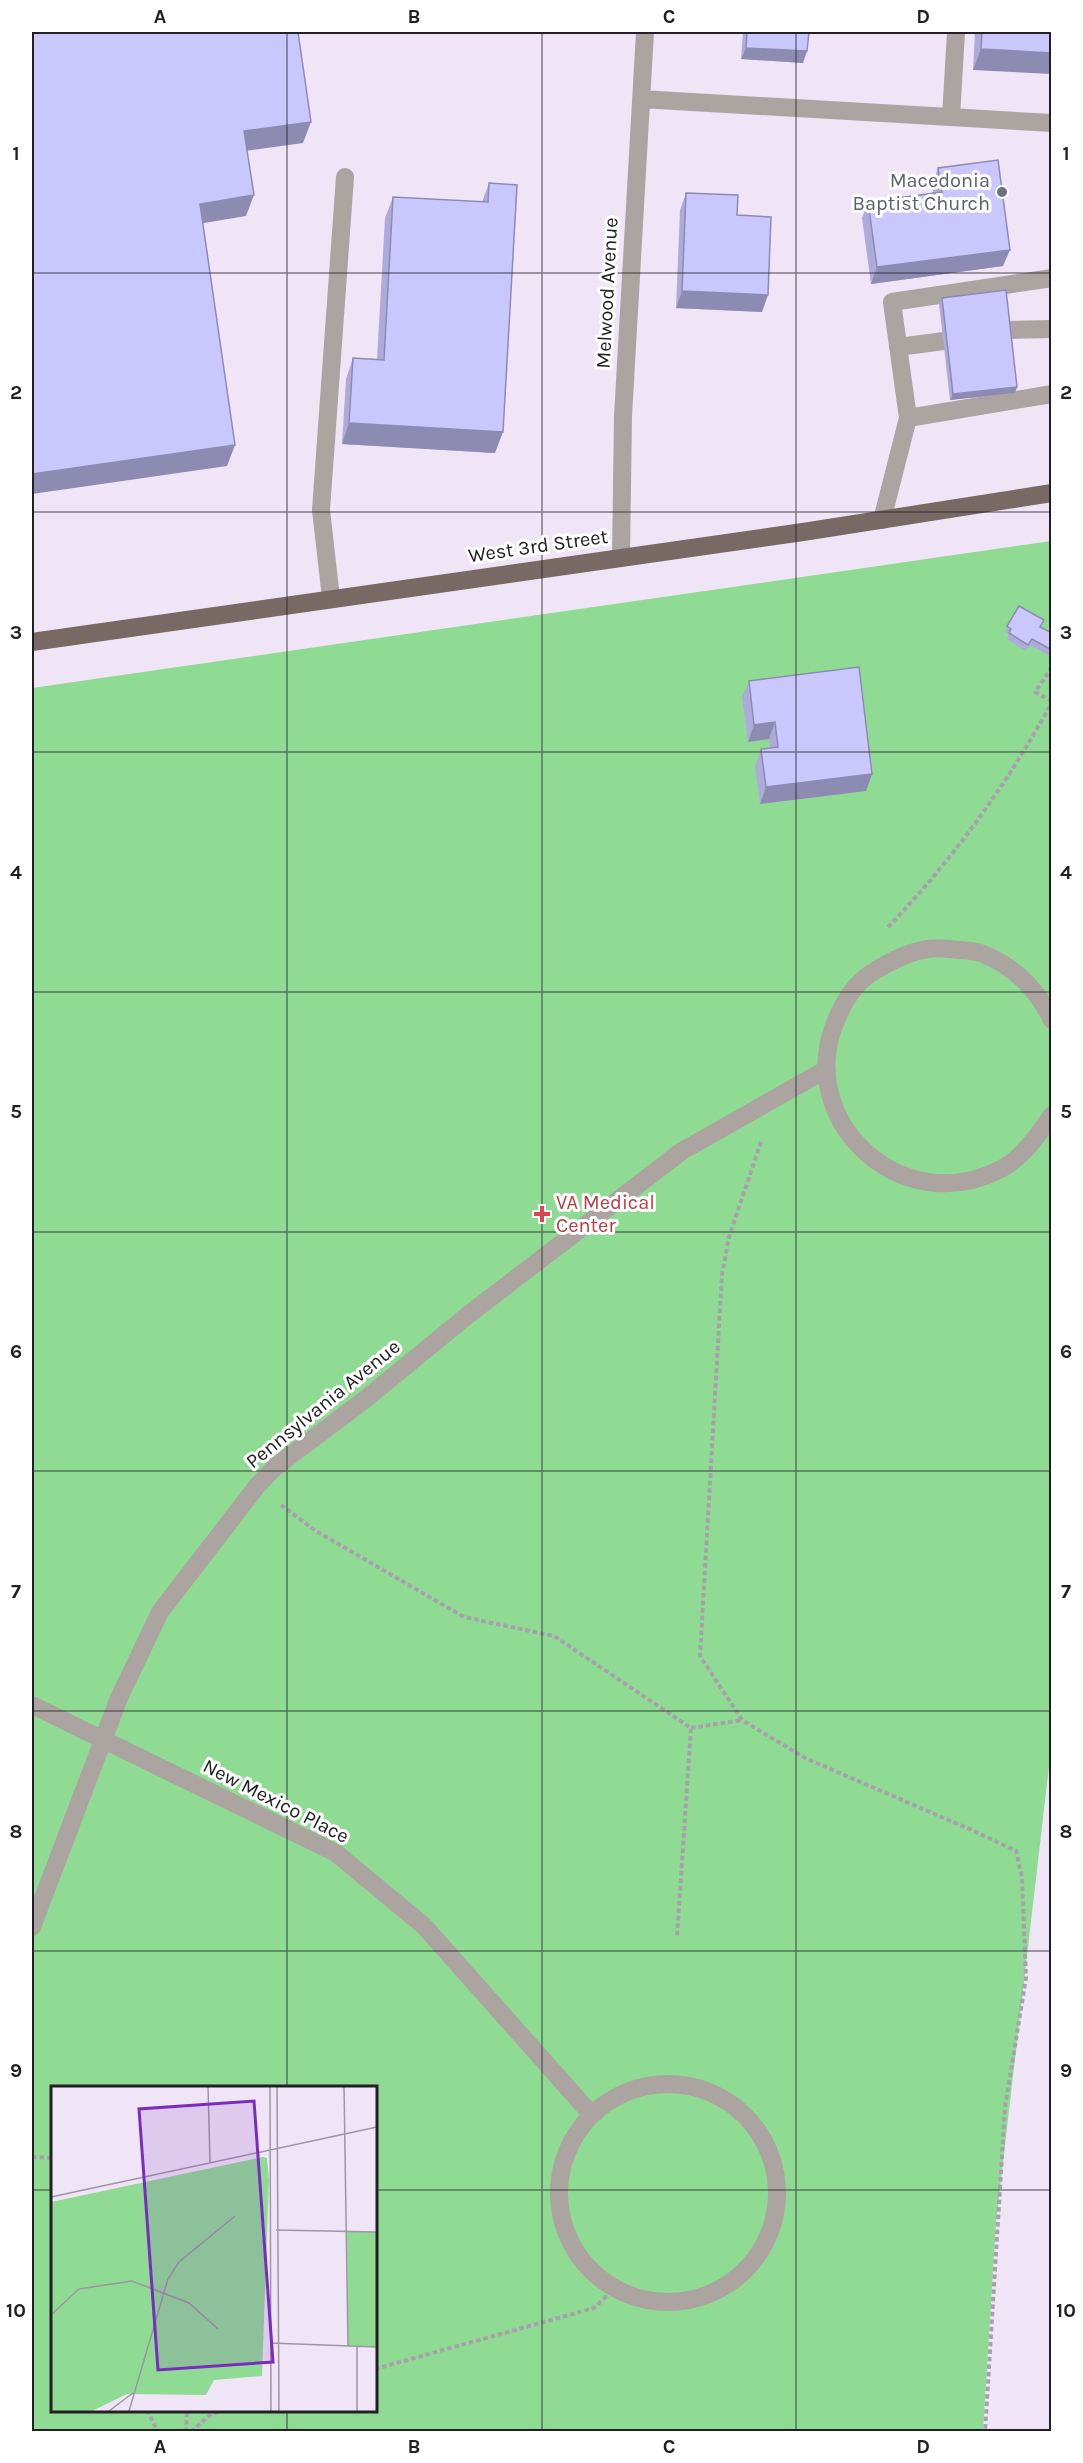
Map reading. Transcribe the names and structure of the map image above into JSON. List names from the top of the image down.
{
  "streets": {
    "main road": ["West 3rd Street"],
    "street": ["Melwood Avenue", "Pennsylvania Avenue", "New Mexico Place"]
  },
  "crossings": [
    ["Melwood Avenue", "West 3rd Street"],
    ["Pennsylvania Avenue", "New Mexico Place"]
  ],
  "places": {
    "other": ["Macedonia Baptist Church"],
    "health": ["VA Medical Center"]
  },
  "grid": {
    "columns": [
      "A",
      "B",
      "C",
      "D"
    ],
    "rows": [
      "1",
      "2",
      "3",
      "4",
      "5",
      "6",
      "7",
      "8",
      "9",
      "10"
    ]
  }
}
